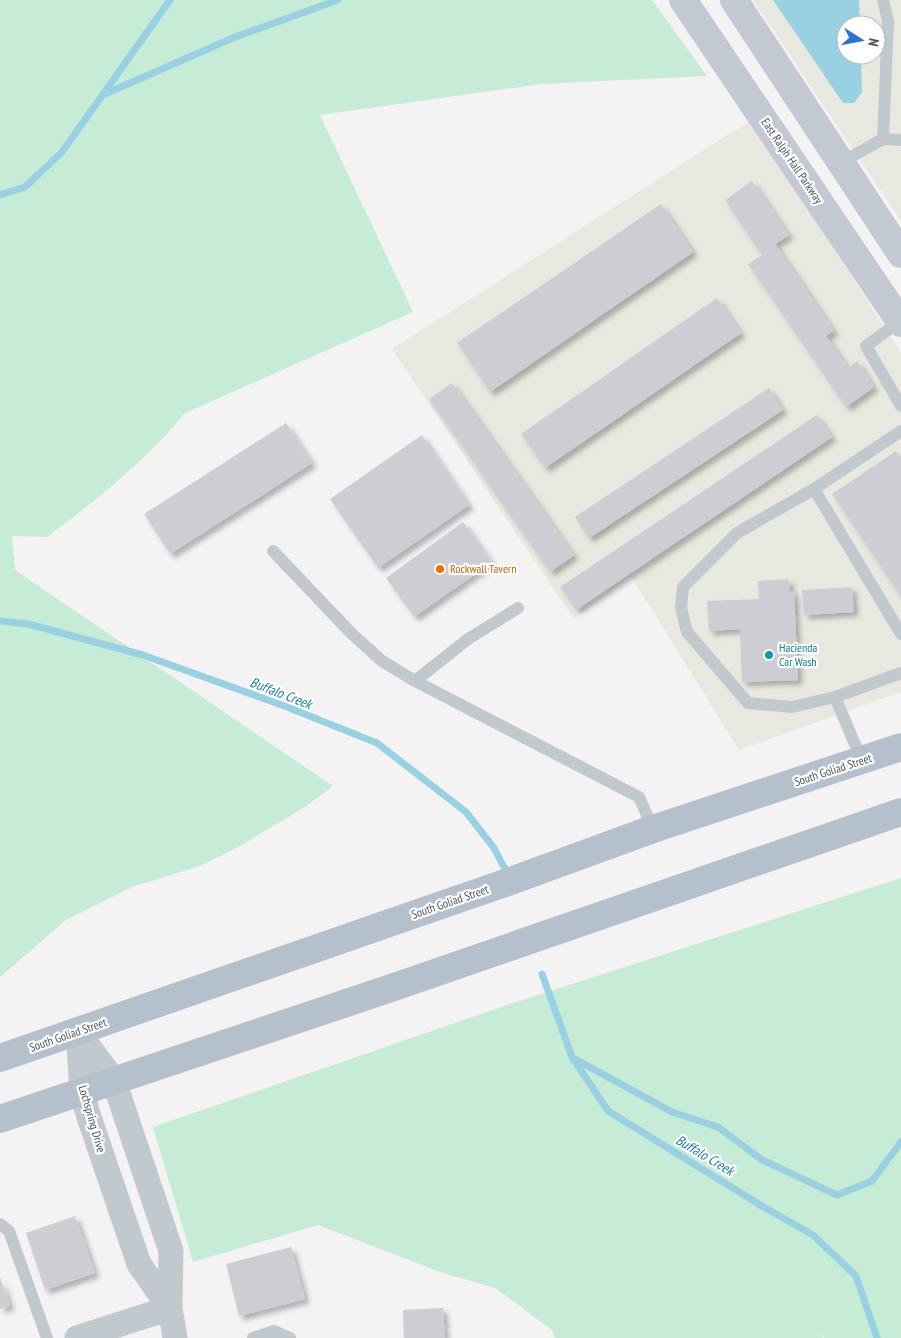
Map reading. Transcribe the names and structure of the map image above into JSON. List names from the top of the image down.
{
  "streets": {
    "main road": ["East Ralph Hall Parkway", "South Goliad Street"],
    "street": ["Lochspring Drive"]
  },
  "crossings": [
    ["South Goliad Street", "Lochspring Drive"]
  ],
  "water": ["Buffalo Creek"],
  "places": ["Rockwall Tavern", "Hacienda Car Wash"],
  "north": "right"
}
